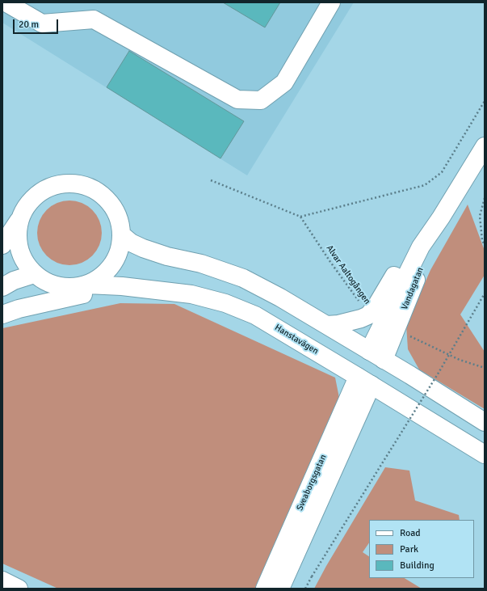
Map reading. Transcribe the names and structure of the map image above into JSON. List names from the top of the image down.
{
  "streets": {
    "main road": ["Vandagatan", "Hanstavägen", "Sveaborgsgatan"],
    "path": ["Alvar Aaltogången"]
  },
  "crossings": [
    ["Alvar Aaltogången", "Vandagatan"],
    ["Hanstavägen", "Sveaborgsgatan"]
  ],
  "legend": ["Road", "Park", "Building"],
  "scale_bar": "20 m"
}
